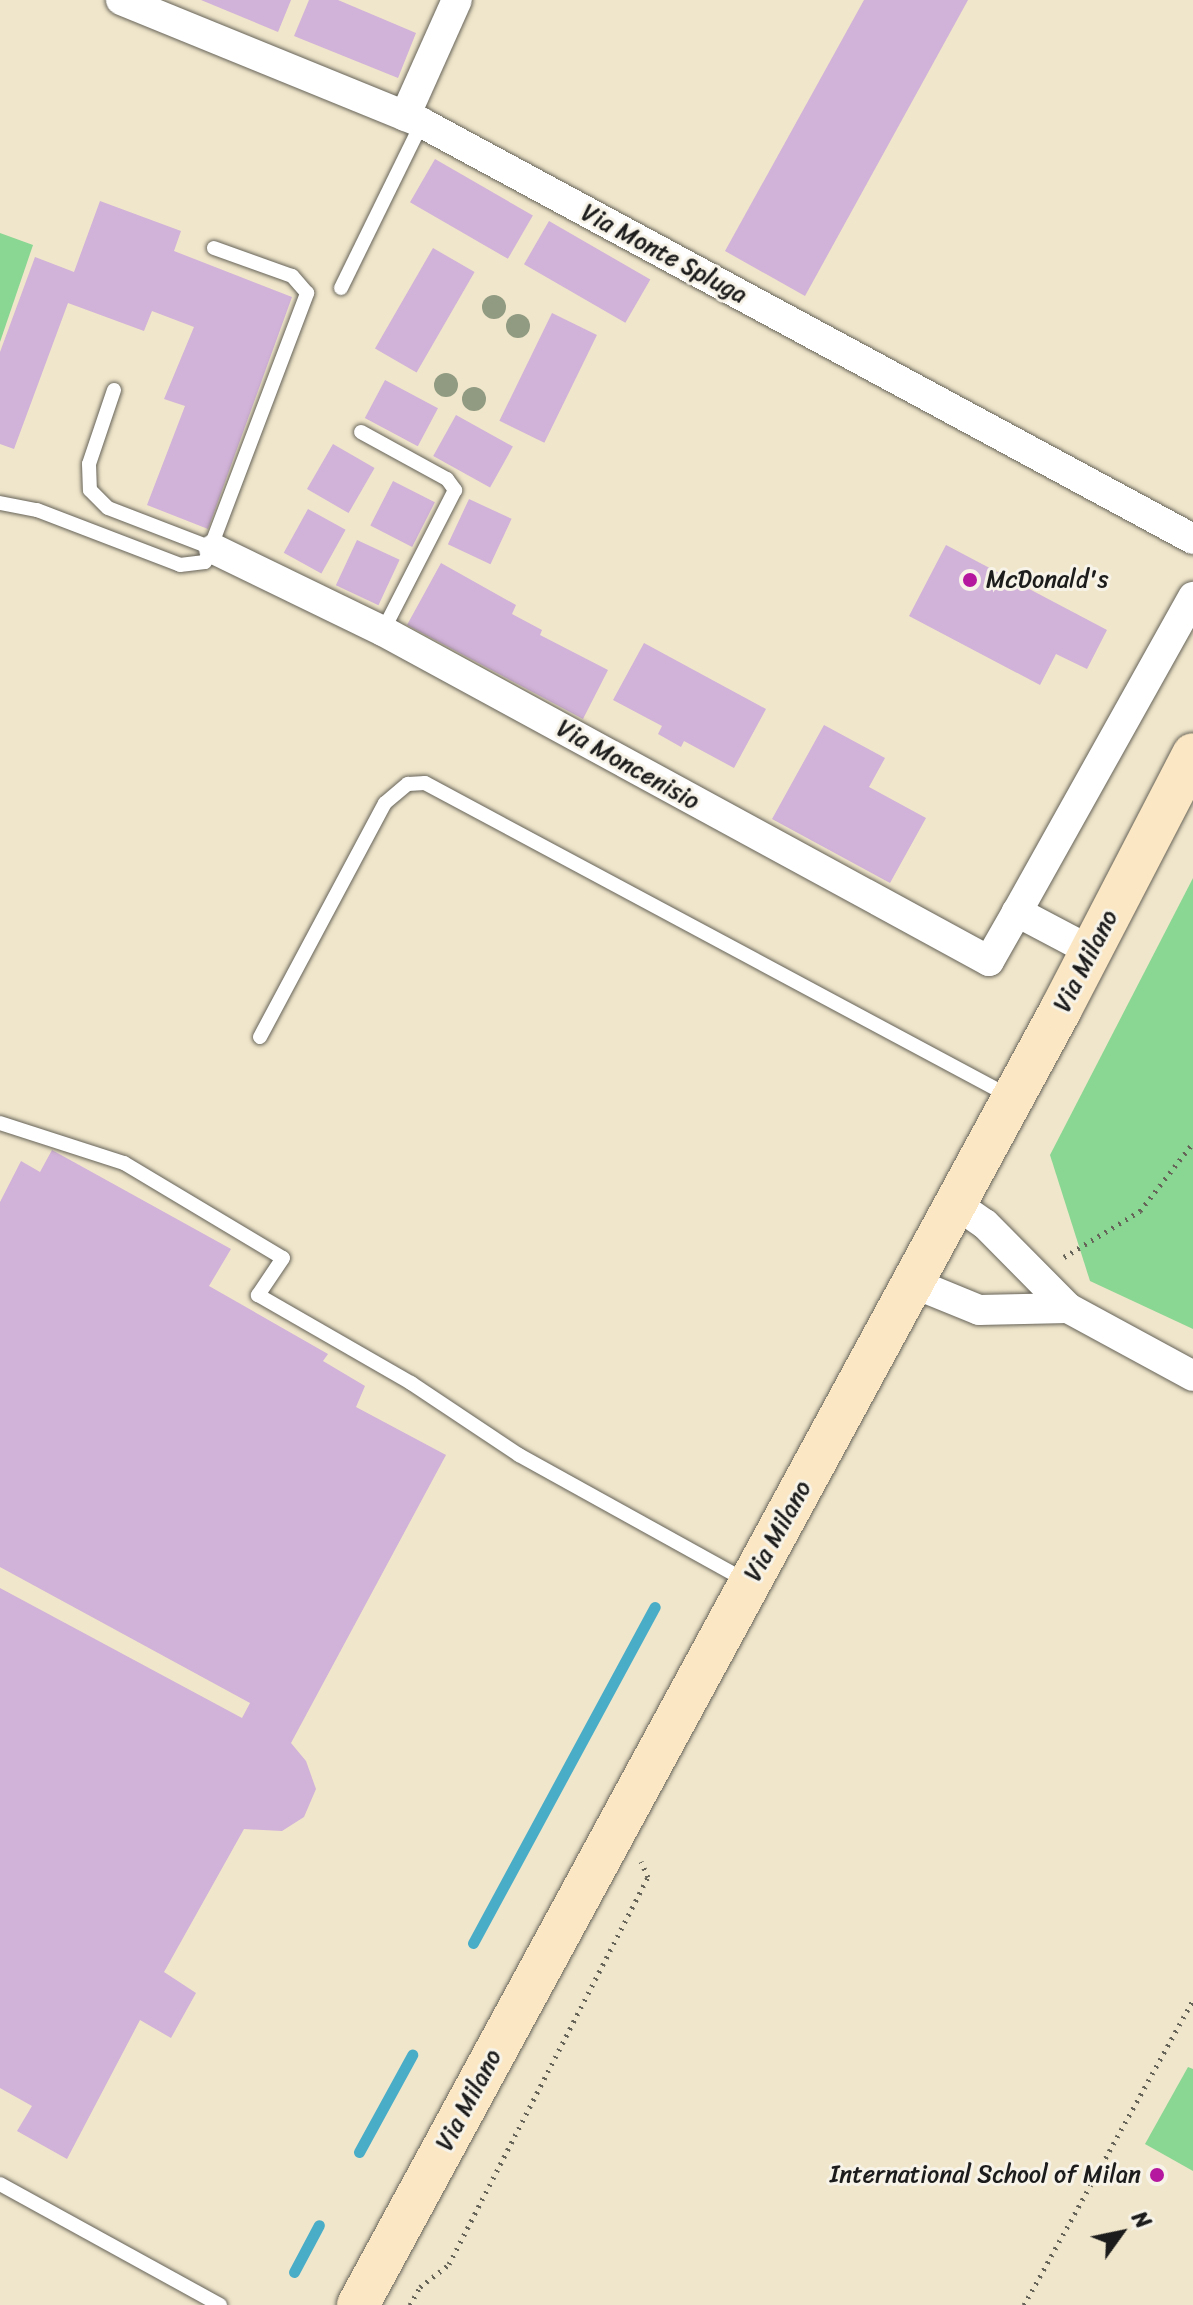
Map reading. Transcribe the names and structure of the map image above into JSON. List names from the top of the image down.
{
  "streets": {
    "main road": ["Via Milano"],
    "street": ["Via Monte Spluga", "Via Moncenisio"]
  },
  "places": ["McDonald's", "International School of Milan"],
  "north": "top right"
}
